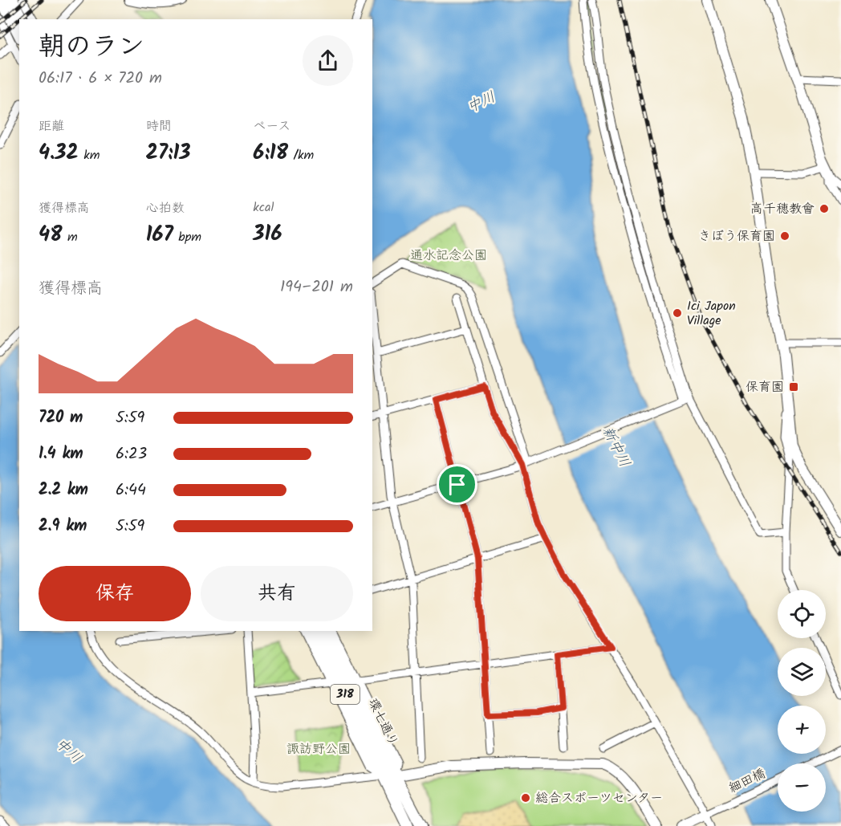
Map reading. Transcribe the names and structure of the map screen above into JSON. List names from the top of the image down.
{
  "streets": {
    "main road": ["318", "環七通り"],
    "street": ["細田橋"]
  },
  "water": ["中川", "新中川"],
  "parks": ["通水記念公園", "諏訪野公園"],
  "places": {
    "other": [
      "高千穂教會",
      "きぼう保育園",
      "Ici Japon Village",
      "総合スポーツセンター"
    ],
    "transit": ["保育園"]
  },
  "page": {
    "heading": ["朝のラン", "06:17 · 6 × 720 m"],
    "stats": [
      ["距離", "4.32 km"],
      ["時間", "27:13"],
      ["ペース", "6:18 /km"],
      ["獲得標高", "48 m"],
      ["心拍数", "167 bpm"],
      ["kcal", "316"]
    ],
    "chart": ["獲得標高", "194–201 m"],
    "list": [
      {
        "name": "720 m",
        "note": "5:59"
      },
      {
        "name": "1.4 km",
        "note": "6:23"
      },
      {
        "name": "2.2 km",
        "note": "6:44"
      },
      {
        "name": "2.9 km",
        "note": "5:59"
      }
    ],
    "buttons": ["保存", "共有"],
    "map_buttons": ["+", "−"]
  }
}
